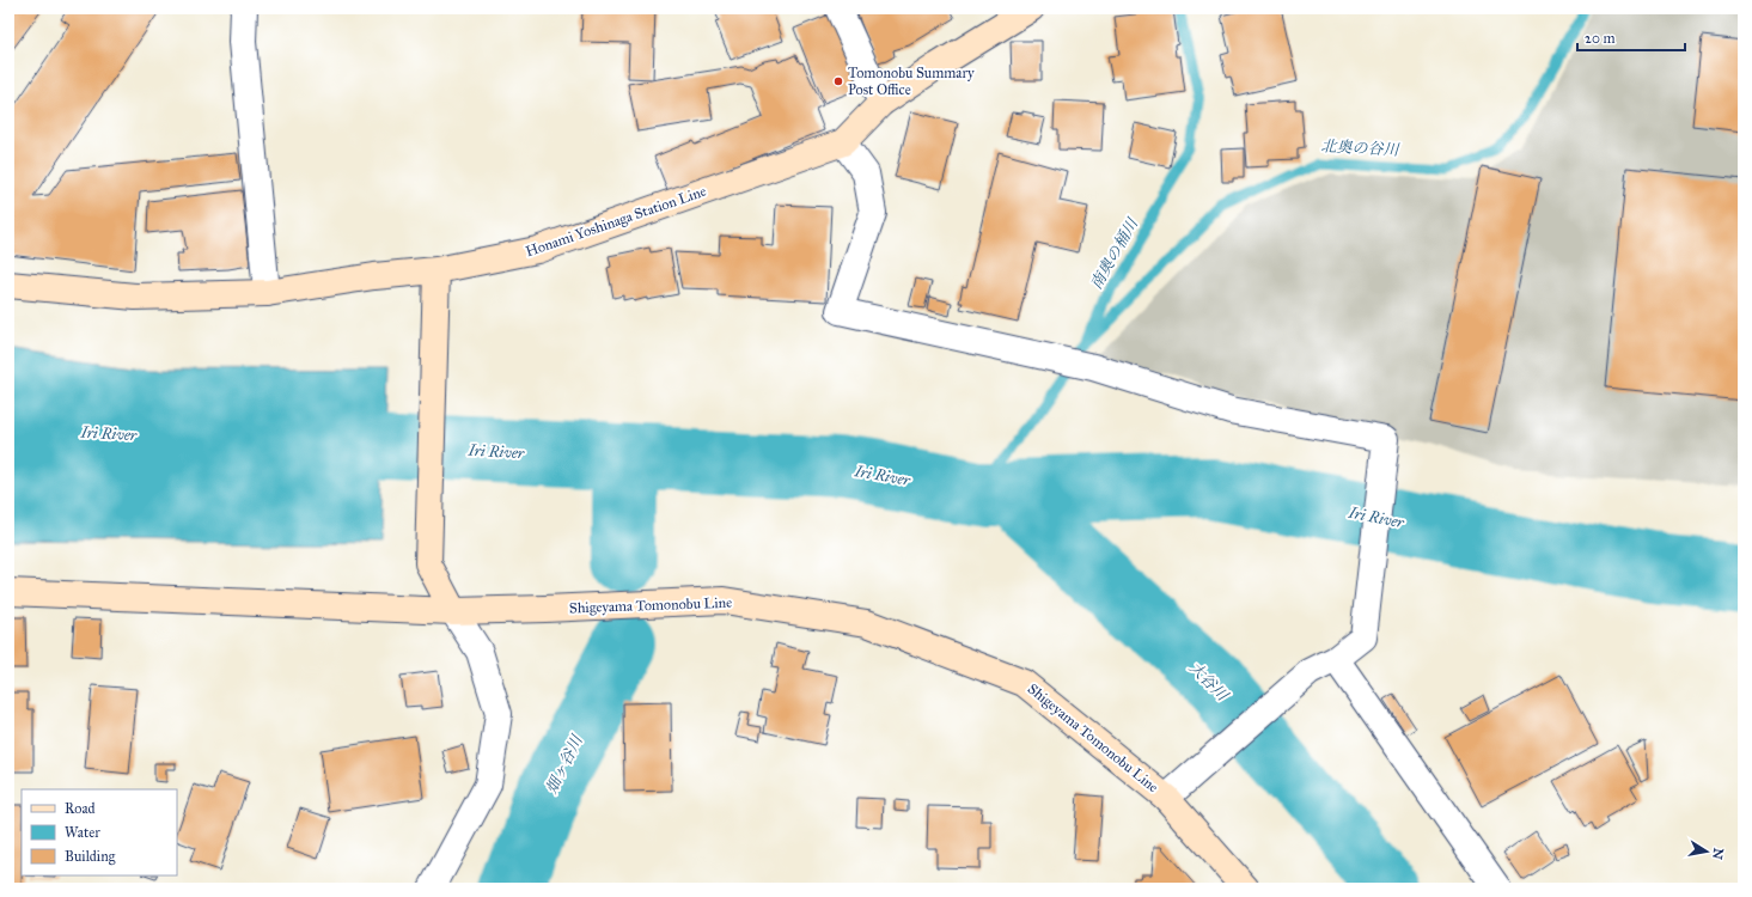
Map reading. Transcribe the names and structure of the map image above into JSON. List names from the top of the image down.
{
  "streets": {
    "main road": ["Honami Yoshinaga Station Line", "Shigeyama Tomonobu Line"]
  },
  "water": [
    "北奥の谷川",
    "南奥の桶川",
    "Iri River",
    "大谷川",
    "畑ヶ谷川"
  ],
  "places": ["Tomonobu Summary Post Office"],
  "legend": ["Road", "Water", "Building"],
  "scale_bar": "20 m",
  "north": "right"
}
